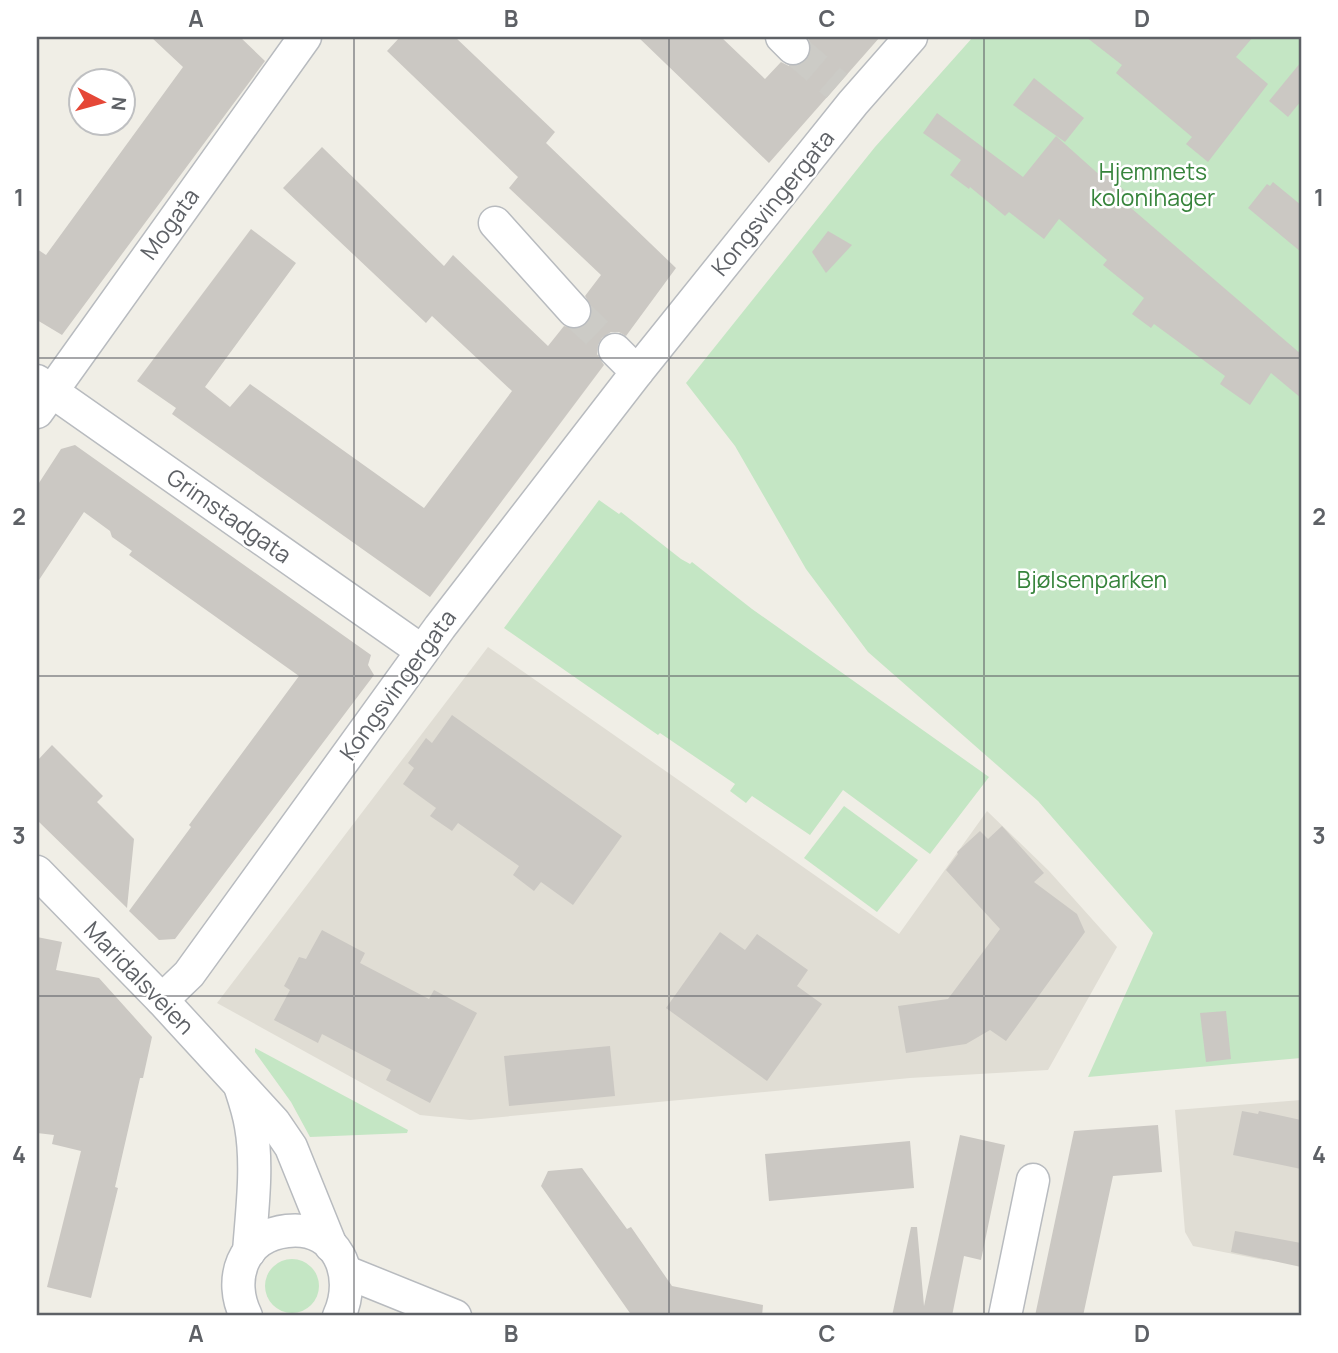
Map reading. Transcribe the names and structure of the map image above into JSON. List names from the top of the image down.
{
  "streets": {
    "street": [
      "Kongsvingergata",
      "Mogata",
      "Grimstadgata",
      "Maridalsveien"
    ]
  },
  "crossings": [
    ["Kongsvingergata", "Grimstadgata"],
    ["Kongsvingergata", "Maridalsveien"],
    ["Mogata", "Grimstadgata"]
  ],
  "parks": ["Hjemmets kolonihager", "Bjølsenparken"],
  "north": "right",
  "grid": {
    "columns": [
      "A",
      "B",
      "C",
      "D"
    ],
    "rows": [
      "1",
      "2",
      "3",
      "4"
    ]
  }
}
